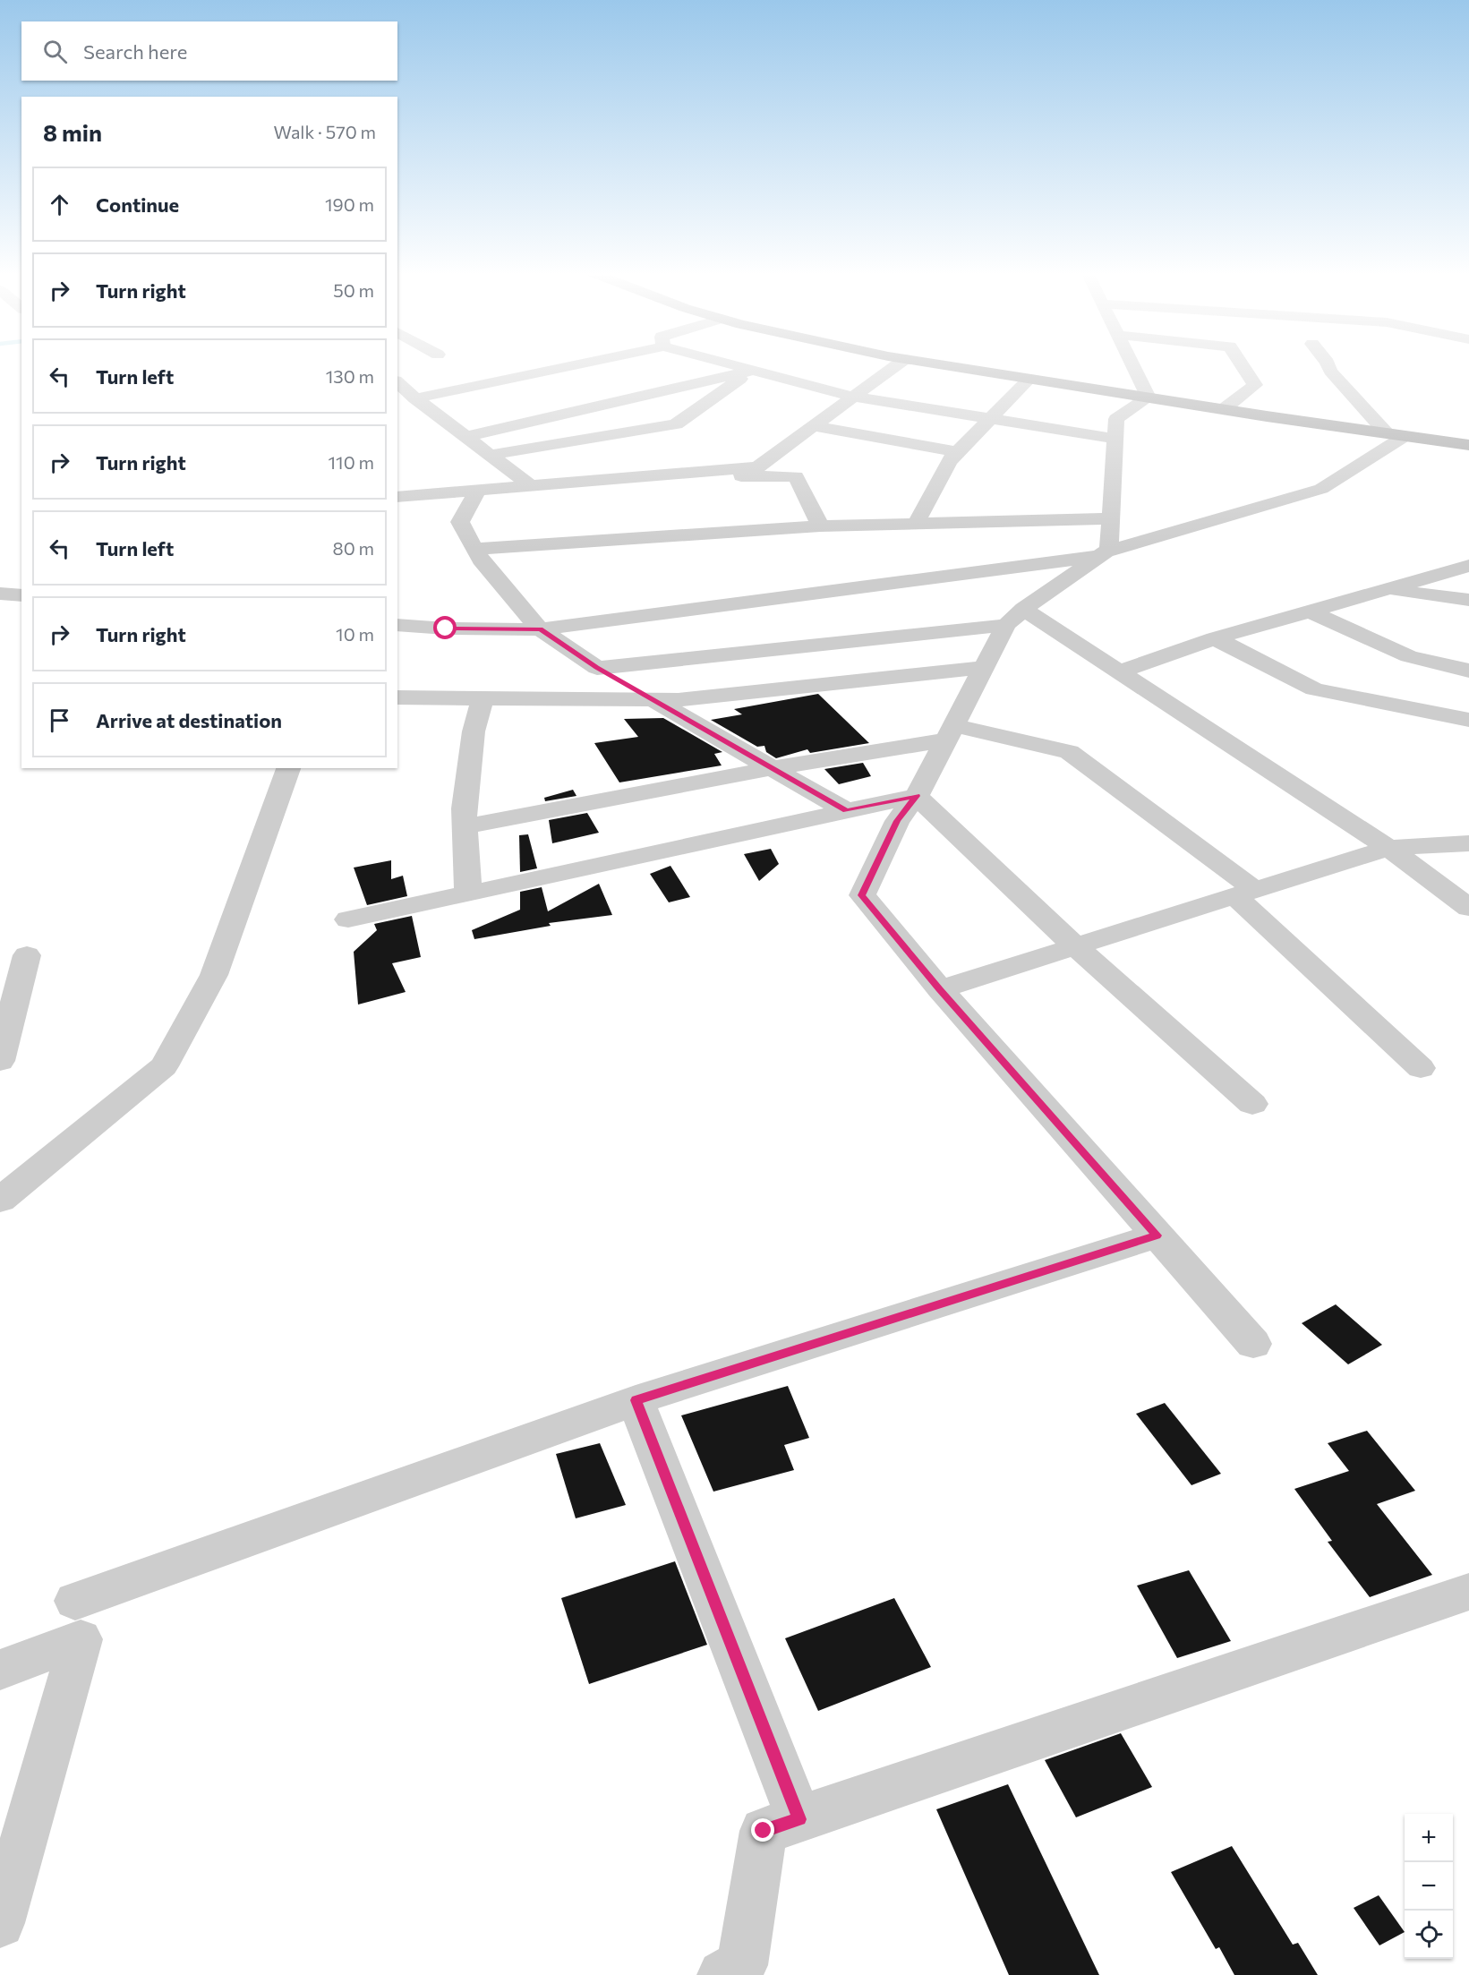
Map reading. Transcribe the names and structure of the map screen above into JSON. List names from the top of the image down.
{
  "page": {
    "search": "Search here",
    "heading": ["8 min", "Walk · 570 m"],
    "list": [
      ["Continue", "190 m"],
      ["Turn right", "50 m"],
      ["Turn left", "130 m"],
      ["Turn right", "110 m"],
      ["Turn left", "80 m"],
      ["Turn right", "10 m"],
      "Arrive at destination"
    ],
    "map_buttons": ["+", "−"]
  }
}
